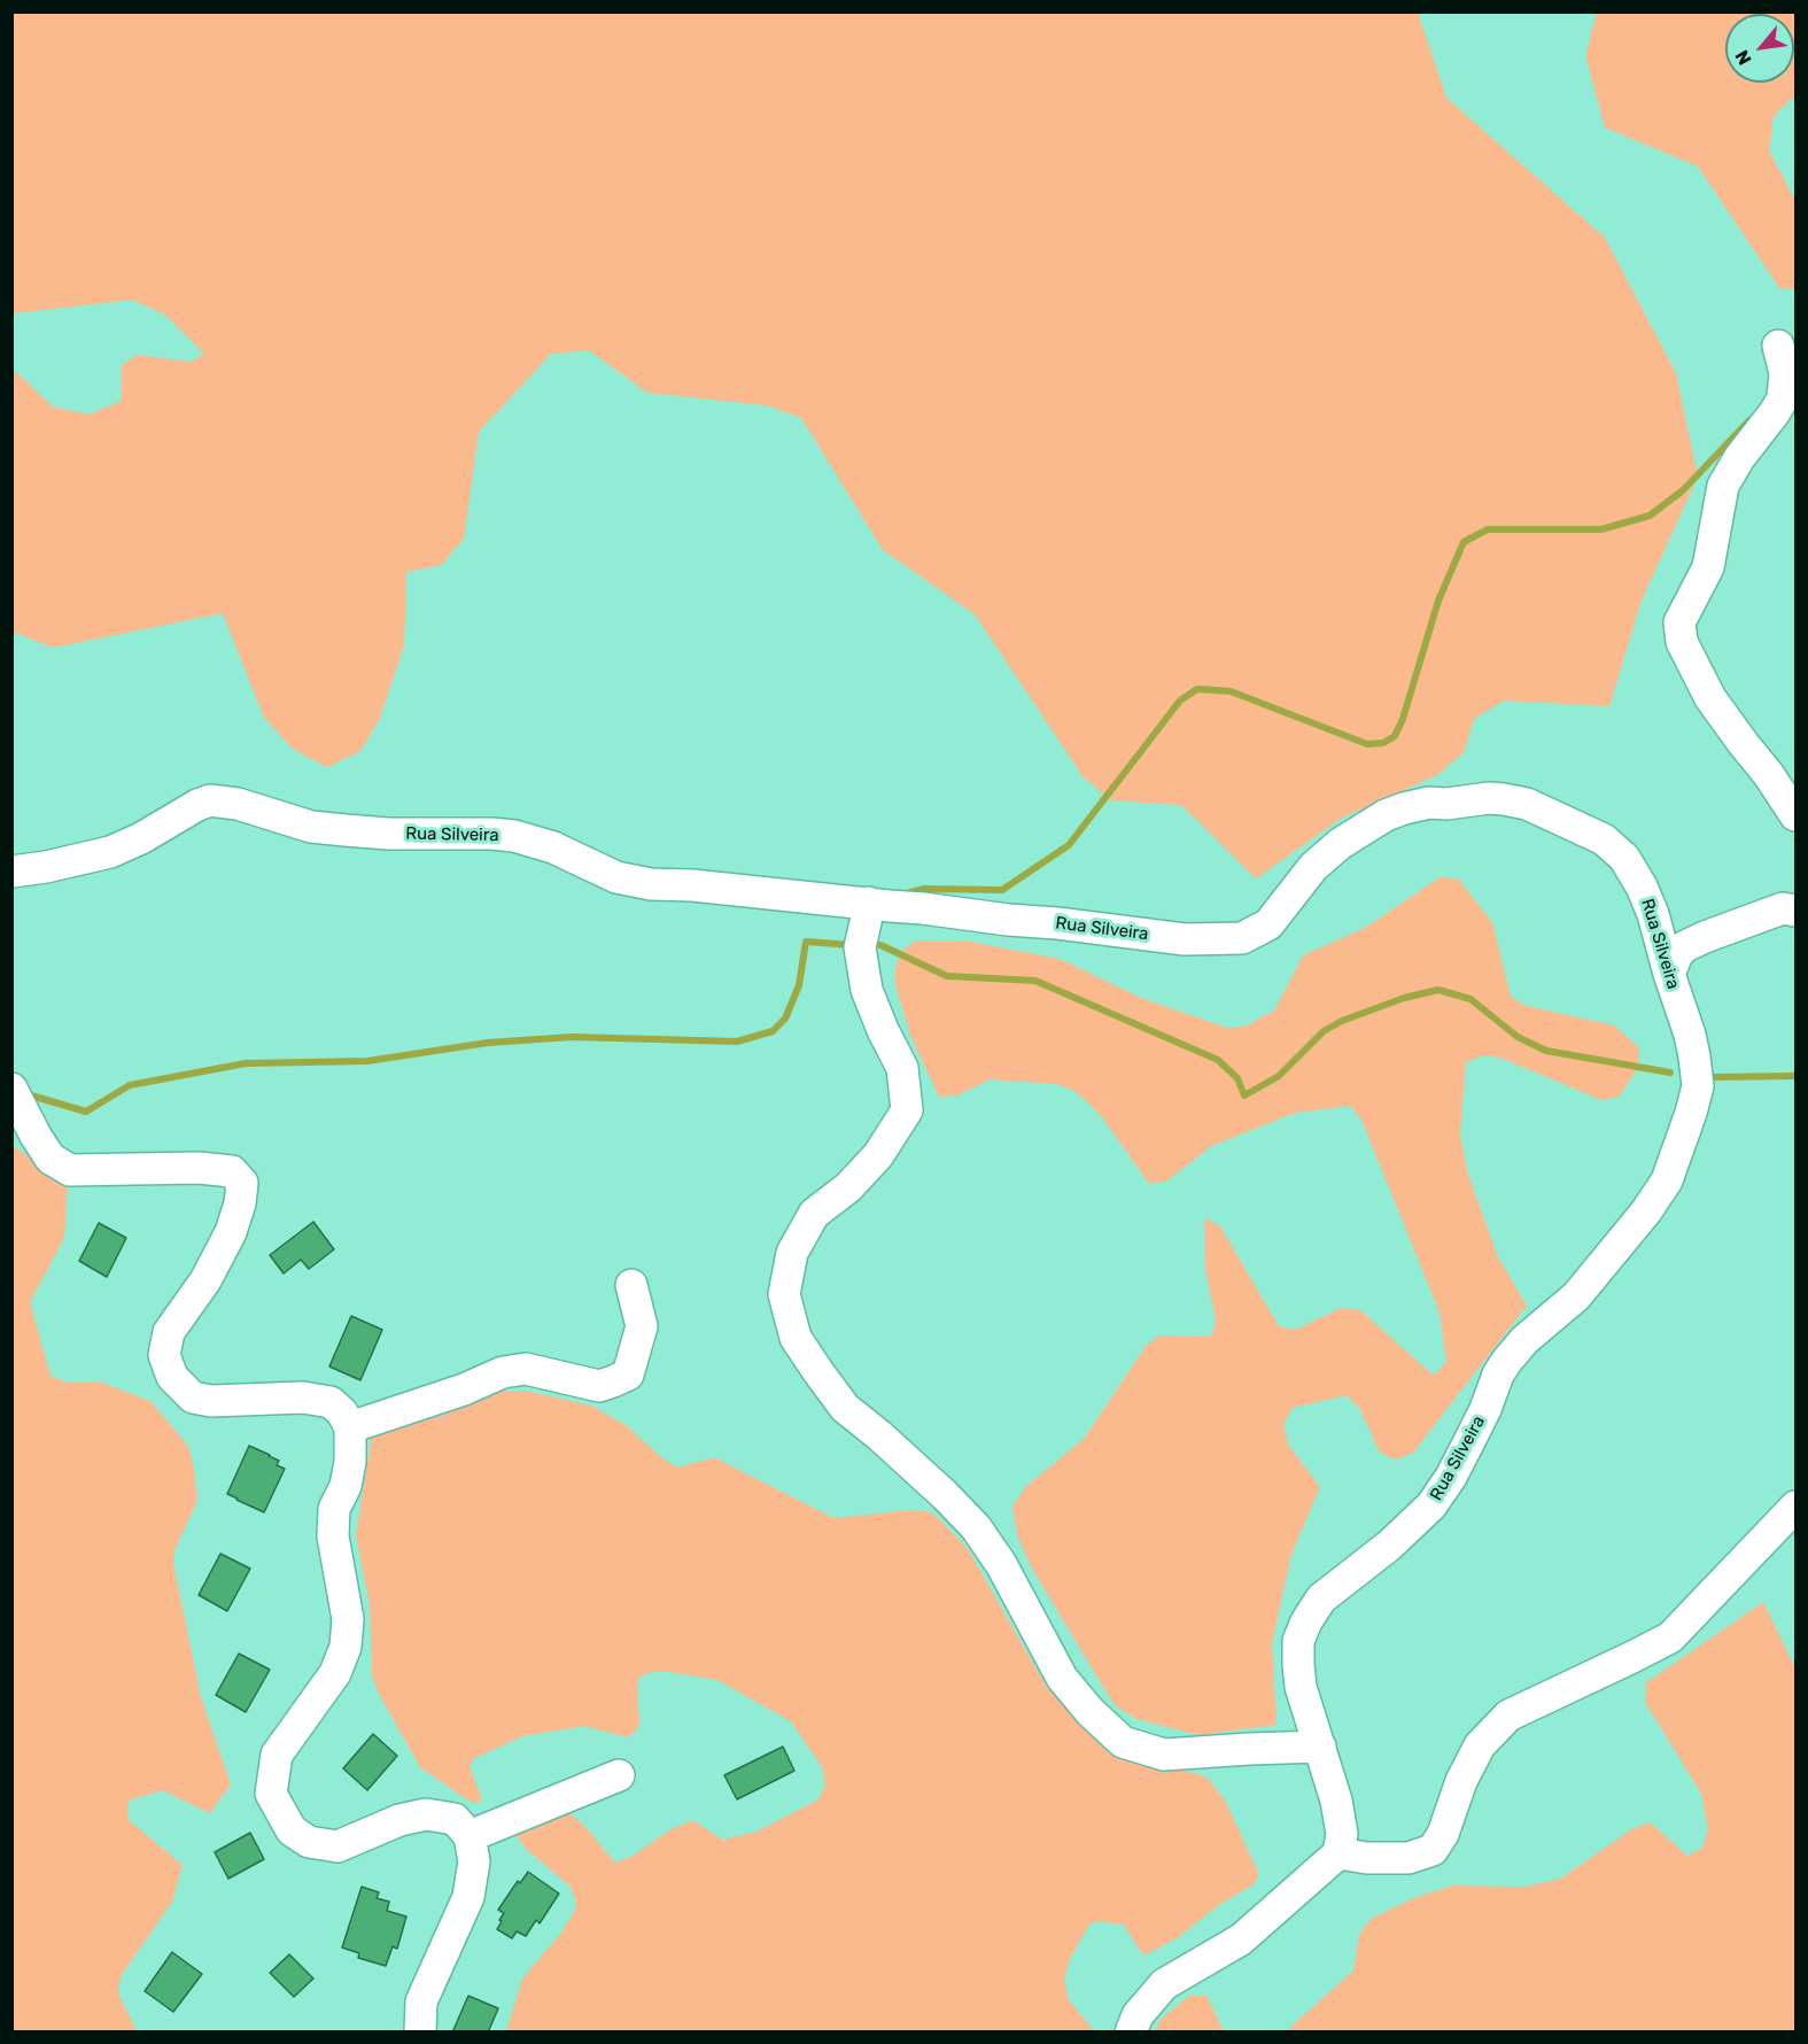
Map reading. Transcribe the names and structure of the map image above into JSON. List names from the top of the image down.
{
  "streets": {
    "street": ["Rua Silveira"]
  },
  "north": "bottom left"
}
